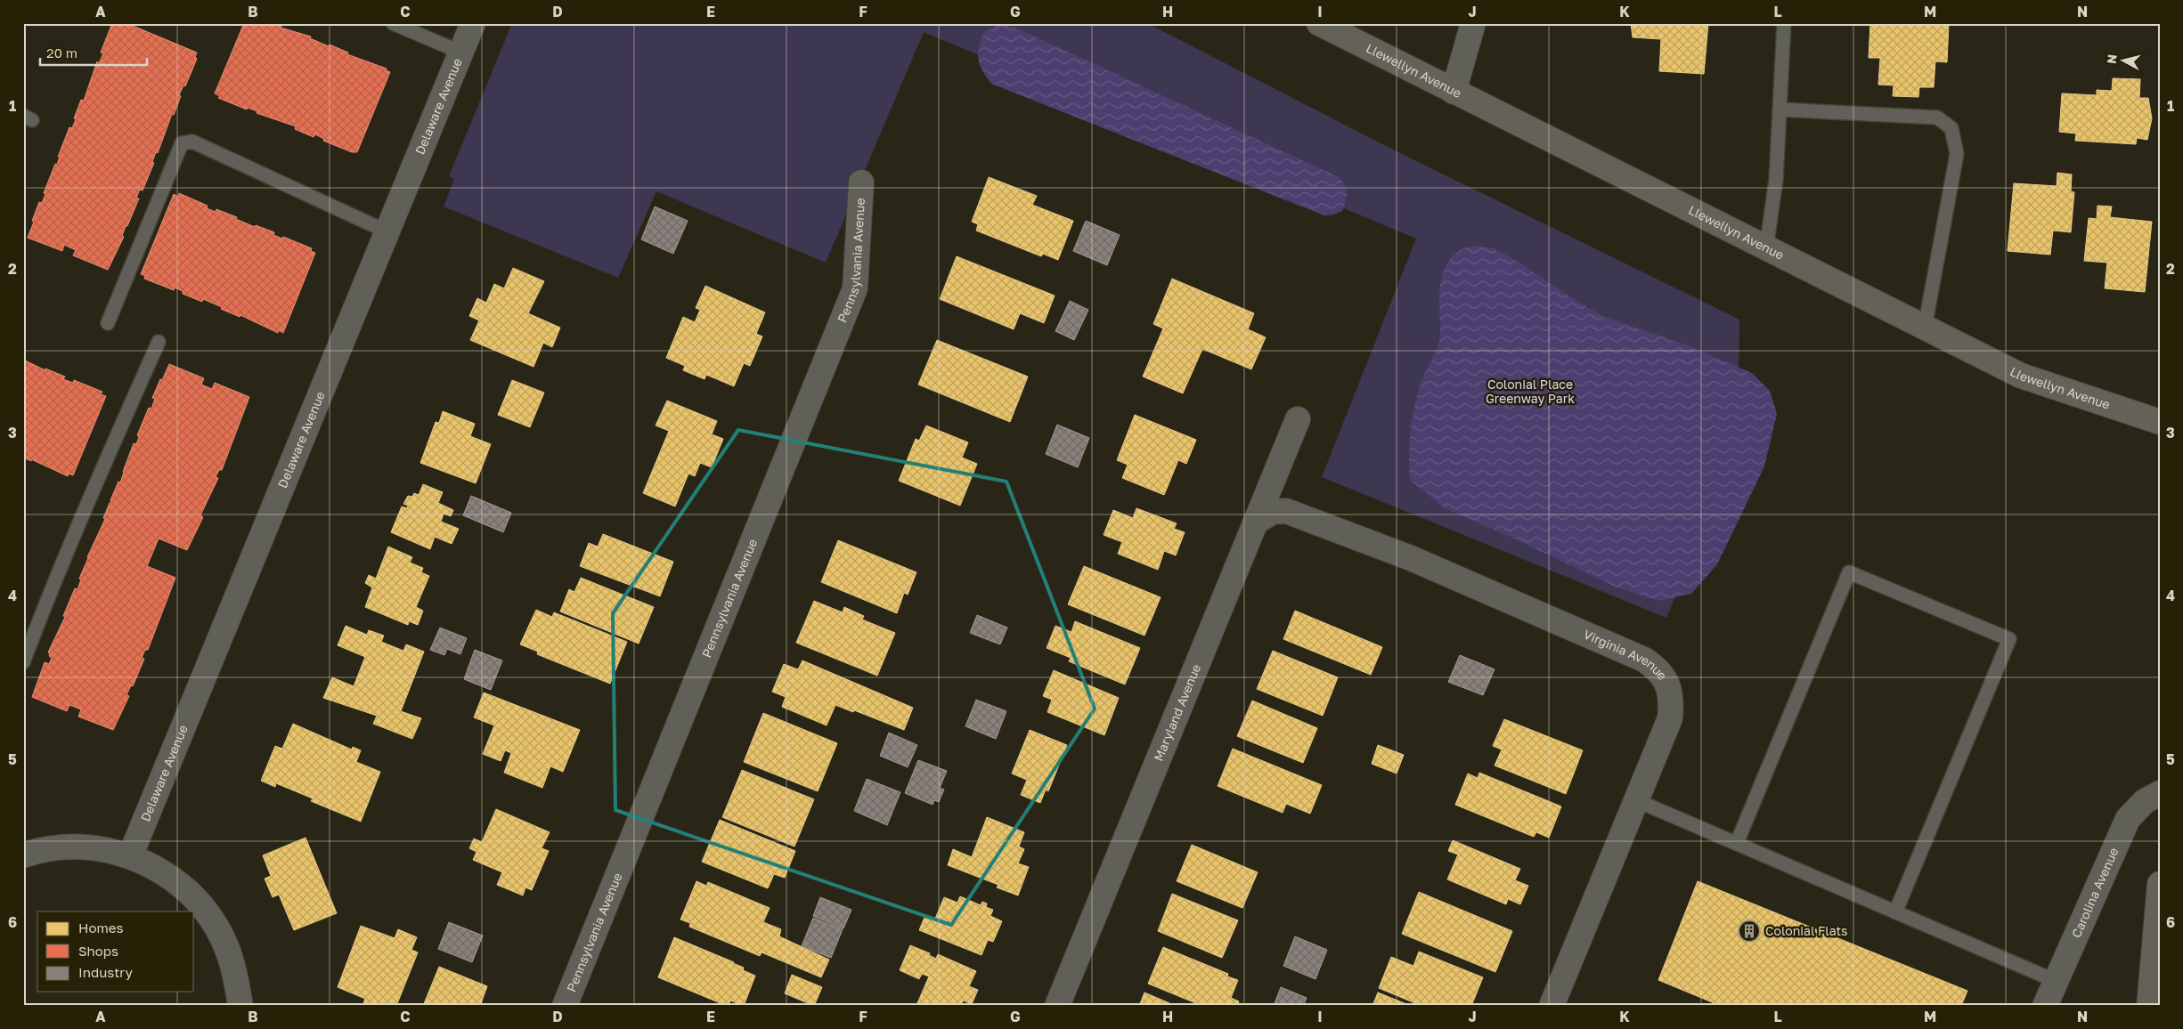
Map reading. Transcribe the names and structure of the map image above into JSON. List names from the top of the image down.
{
  "streets": {
    "street": [
      "Llewellyn Avenue",
      "Delaware Avenue",
      "Pennsylvania Avenue",
      "Virginia Avenue",
      "Maryland Avenue",
      "Carolina Avenue"
    ]
  },
  "crossings": [
    ["Virginia Avenue", "Maryland Avenue"]
  ],
  "parks": ["Colonial Place Greenway Park"],
  "places": {
    "building": ["Colonial Flats"]
  },
  "legend": ["Homes", "Shops", "Industry"],
  "scale_bar": "20 m",
  "north": "left",
  "grid": {
    "columns": [
      "A",
      "B",
      "C",
      "D",
      "E",
      "F",
      "G",
      "H",
      "I",
      "J",
      "K",
      "L",
      "M",
      "N"
    ],
    "rows": [
      "1",
      "2",
      "3",
      "4",
      "5",
      "6"
    ]
  }
}
